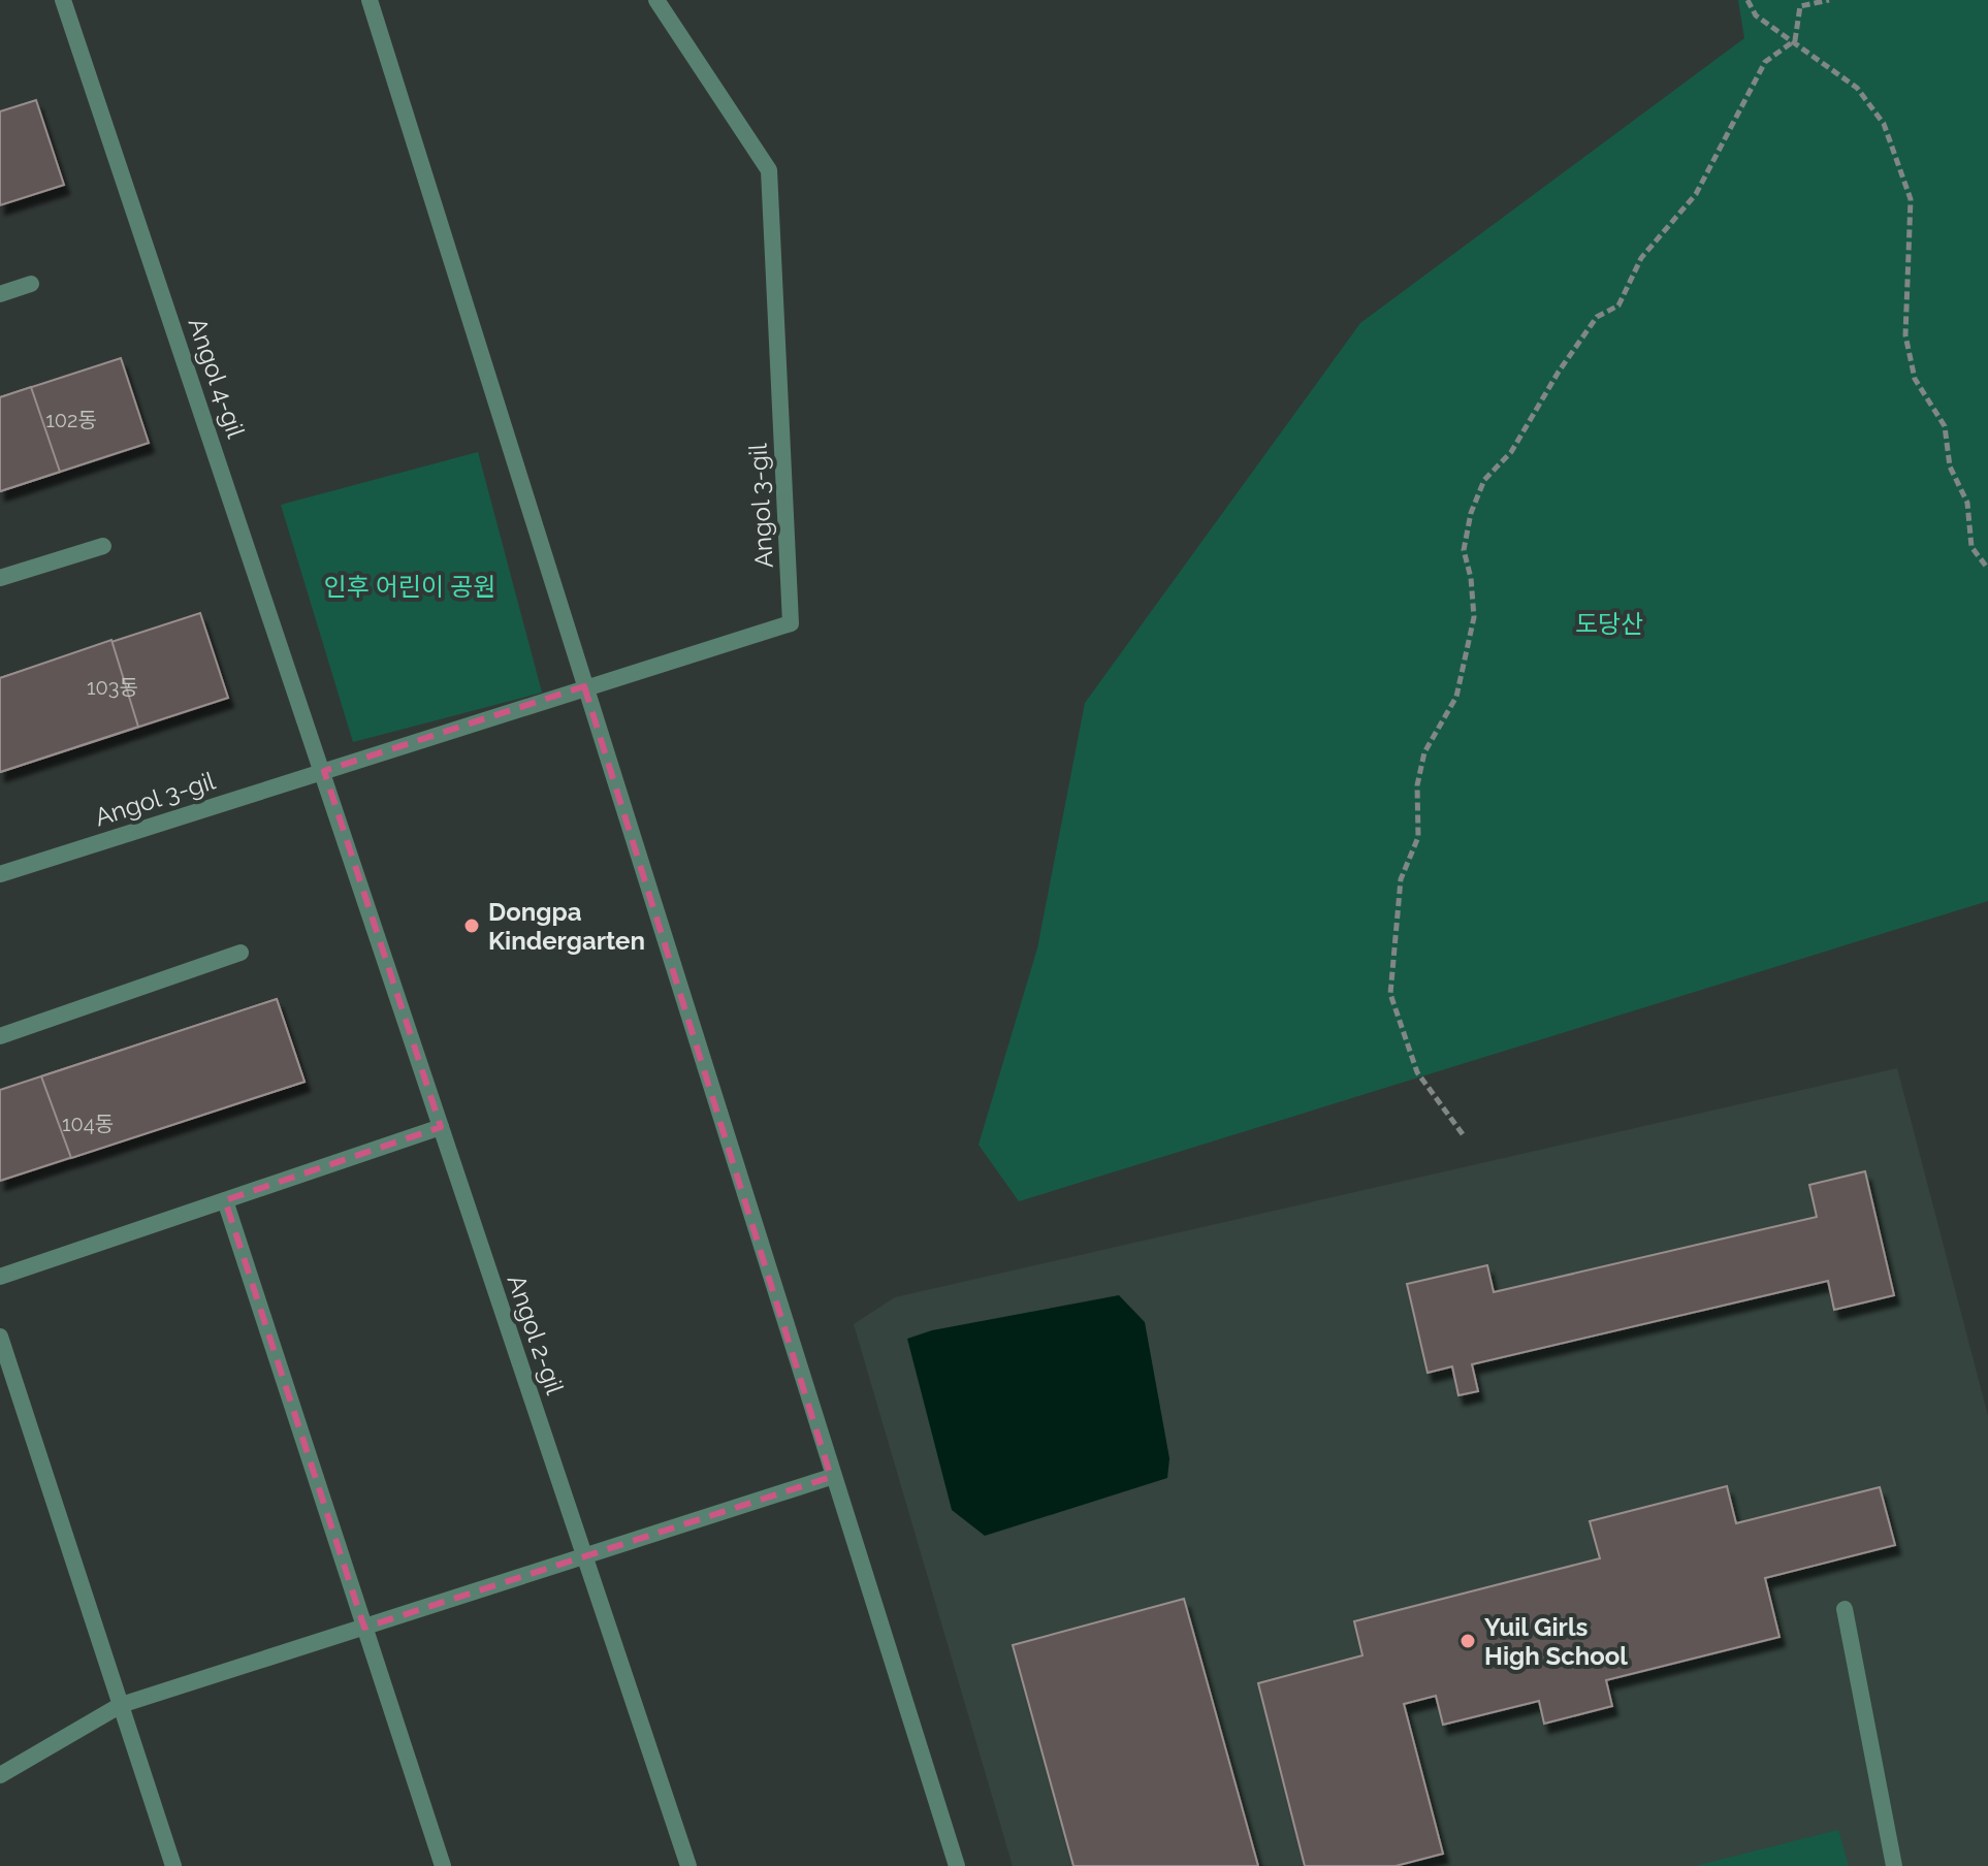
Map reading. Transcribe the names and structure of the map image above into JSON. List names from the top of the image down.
{
  "streets": {
    "street": ["Angol 4-gil", "Angol 3-gil", "Angol 2-gil"]
  },
  "crossings": [
    ["Angol 4-gil", "Angol 3-gil"]
  ],
  "parks": ["인후 어린이 공원", "도당산"],
  "places": ["Dongpa Kindergarten", "Yuil Girls High School"],
  "house_numbers": ["102동", "103동", "104동"]
}
